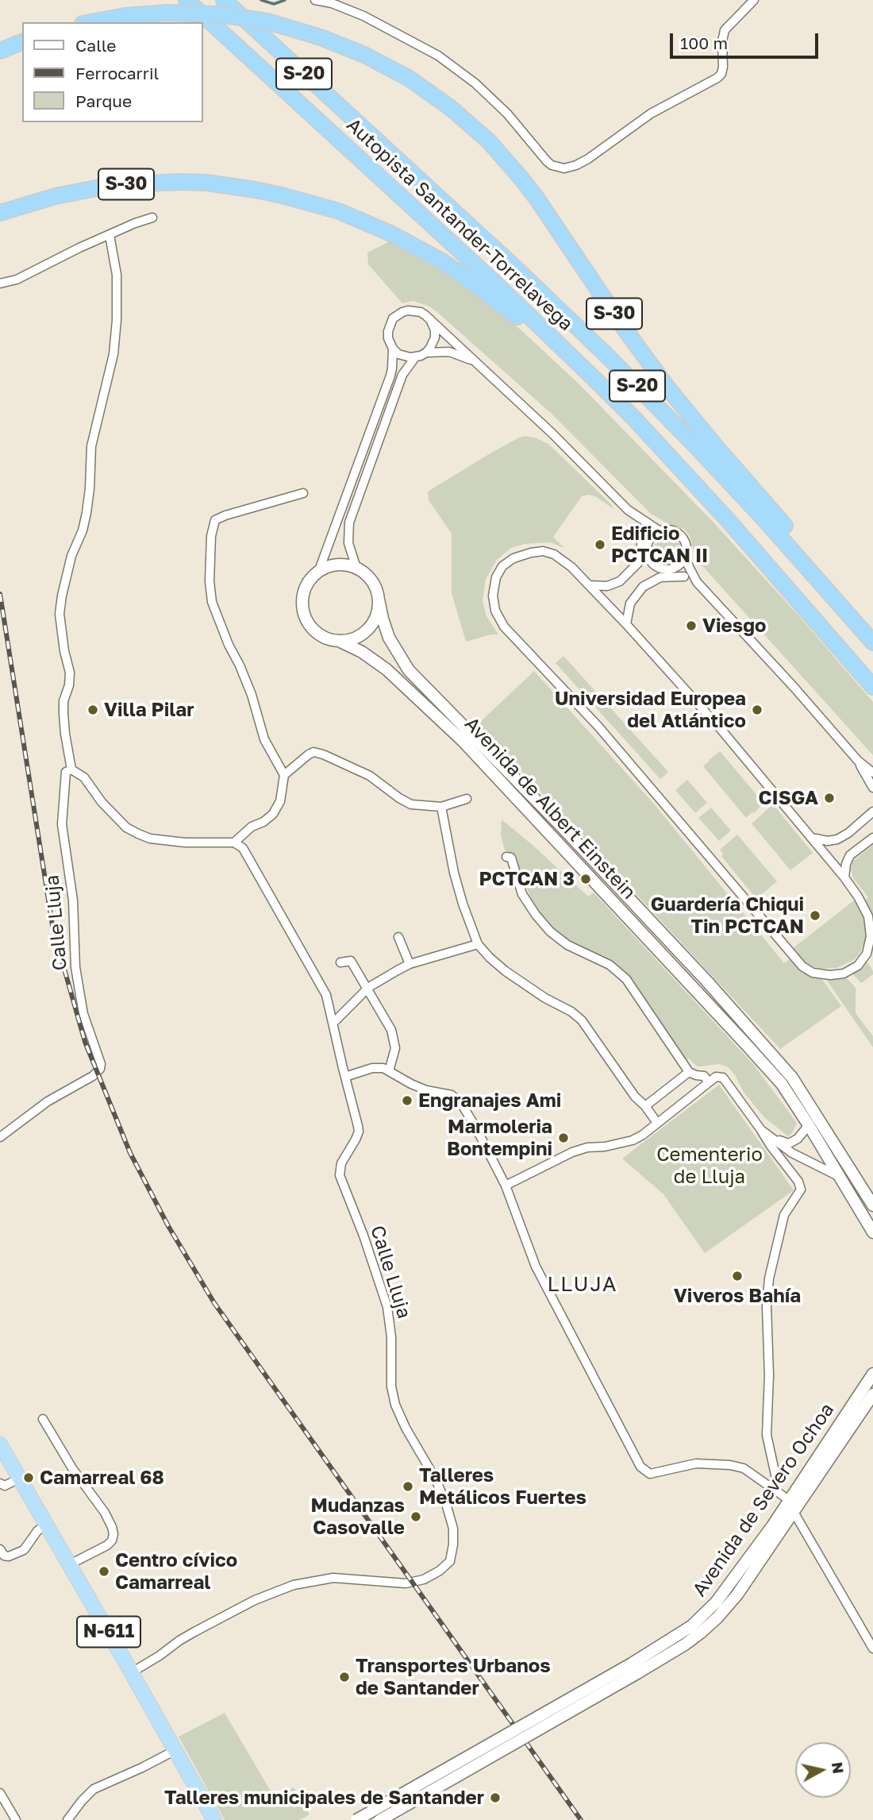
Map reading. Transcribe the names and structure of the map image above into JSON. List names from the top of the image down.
{
  "streets": {
    "highway": [
      "S-20",
      "S-30",
      "Autopista Santander-Torrelavega",
      "N-611"
    ],
    "main road": ["Avenida de Albert Einstein", "Avenida de Severo Ochoa"],
    "street": ["Calle Lluja"]
  },
  "crossings": [
    ["S-30", "Autopista Santander-Torrelavega"],
    ["Calle Lluja", "N-611"]
  ],
  "districts": ["LLUJA"],
  "parks": ["Cementerio de Lluja"],
  "places": [
    "Edificio PCTCAN II",
    "Viesgo",
    "Villa Pilar",
    "Universidad Europea del Atlántico",
    "CISGA",
    "PCTCAN 3",
    "Guardería Chiqui Tin PCTCAN",
    "Engranajes Ami",
    "Marmoleria Bontempini",
    "Viveros Bahía",
    "Camarreal 68",
    "Talleres Metálicos Fuertes",
    "Mudanzas Casovalle",
    "Centro cívico Camarreal",
    "Transportes Urbanos de Santander",
    "Talleres municipales de Santander"
  ],
  "legend": ["Calle", "Ferrocarril", "Parque"],
  "scale_bar": "100 m",
  "north": "right"
}
